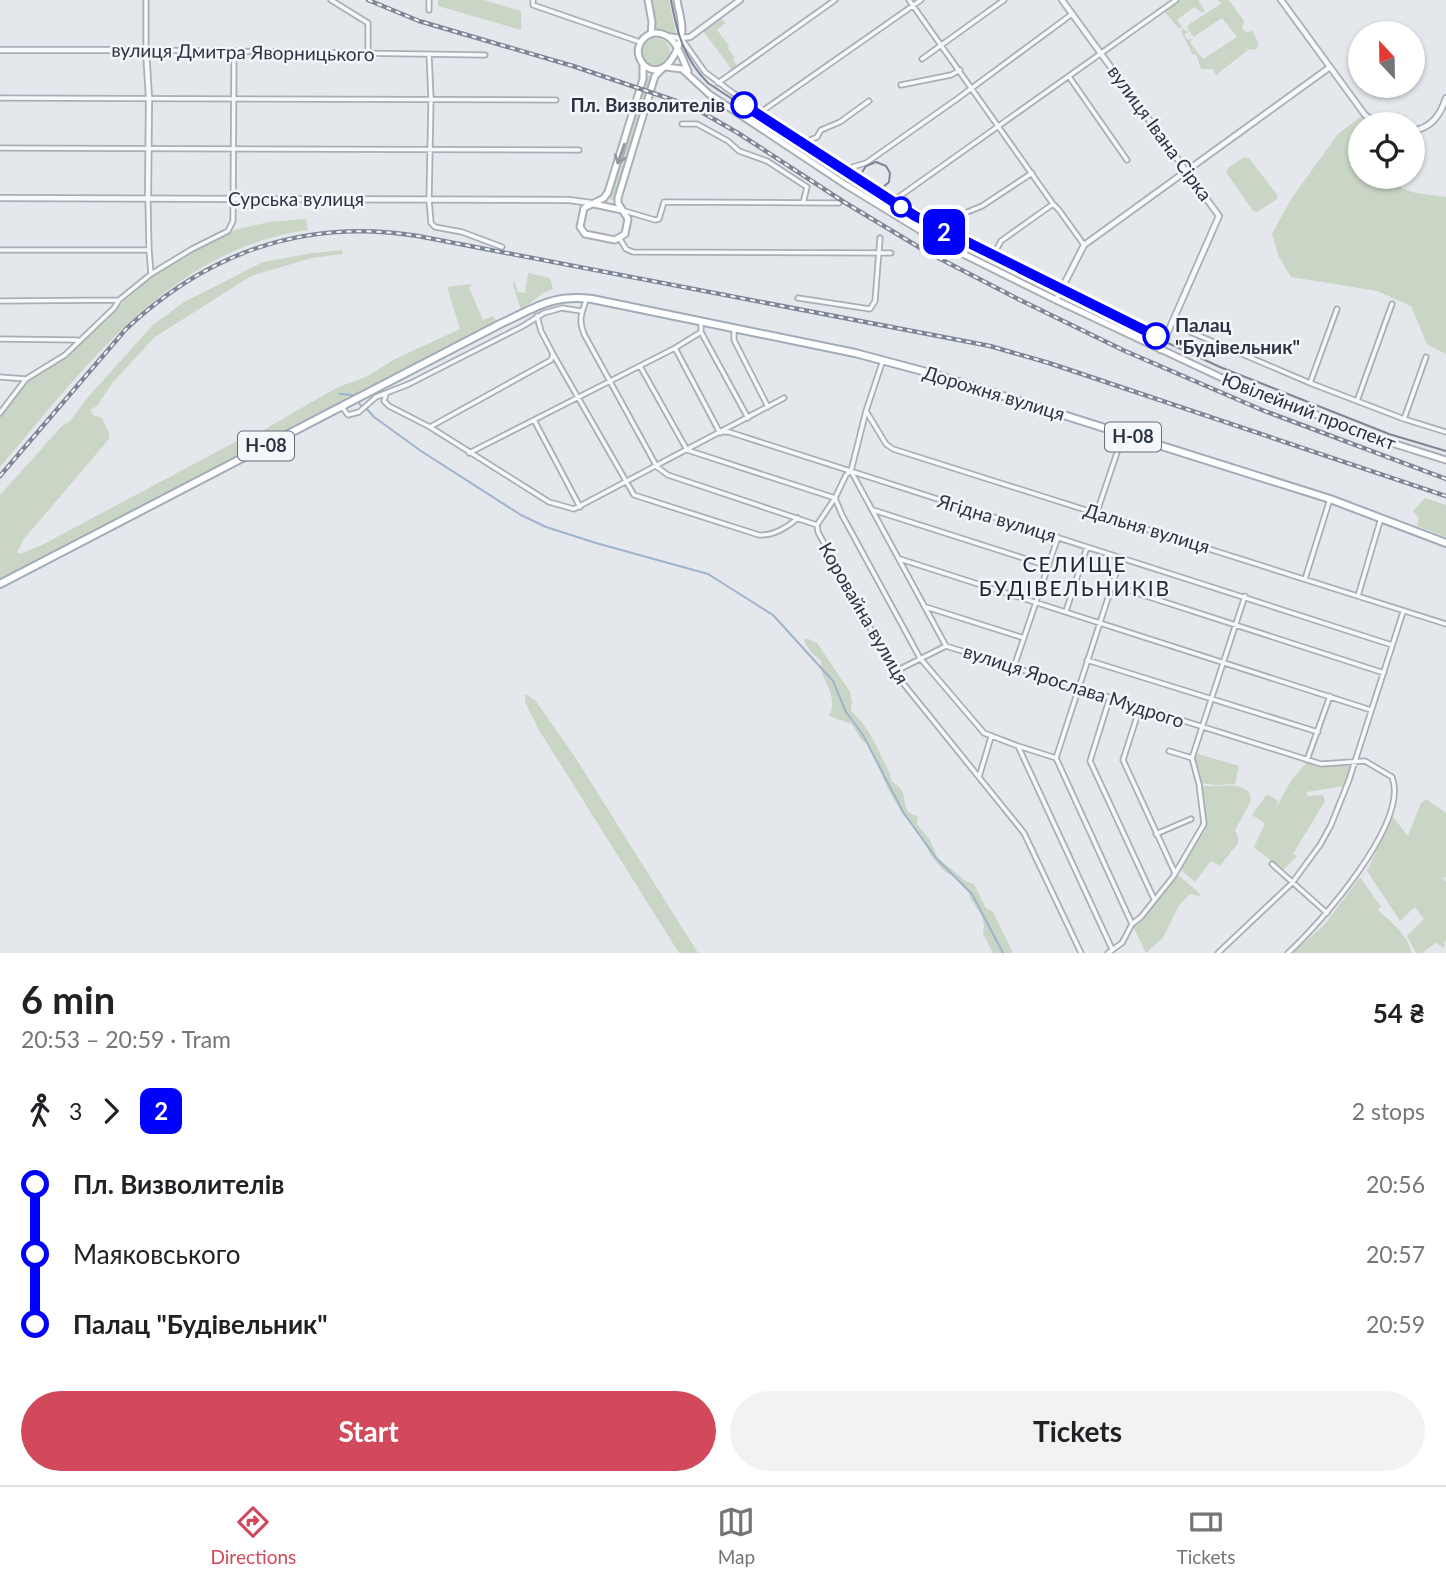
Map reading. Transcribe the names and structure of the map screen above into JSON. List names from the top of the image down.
{
  "streets": {
    "main road": ["Дорожня вулиця", "Ювілейний проспект", "Н-08"],
    "street": [
      "вулиця Дмитра Яворницького",
      "вулиця Івана Сірка",
      "Сурська вулиця",
      "Ягідна вулиця",
      "Дальня вулиця",
      "Коровайна вулиця",
      "вулиця Ярослава Мудрого"
    ]
  },
  "crossings": [
    ["вулиця Івана Сірка", "Ювілейний проспект"],
    ["Дорожня вулиця", "Н-08"],
    ["Ягідна вулиця", "вулиця Ярослава Мудрого"]
  ],
  "districts": ["СЕЛИЩЕ БУДІВЕЛЬНИКІВ"],
  "places": ["Пл. Визволителів", "Палац \"Будівельник\""],
  "lines": ["tram line 2"],
  "north": "top",
  "page": {
    "on_map": "2",
    "heading": ["6 min", "20:53 – 20:59 · Tram", "54 ₴"],
    "legs": ["3", "2", "2 stops"],
    "list": [
      {
        "name": "Пл. Визволителів",
        "value": "20:56"
      },
      {
        "name": "Маяковського",
        "value": "20:57"
      },
      {
        "name": "Палац \"Будівельник\"",
        "value": "20:59"
      }
    ],
    "buttons": ["Start", "Tickets"],
    "tabs": ["Directions", "Map", "Tickets"]
  }
}
